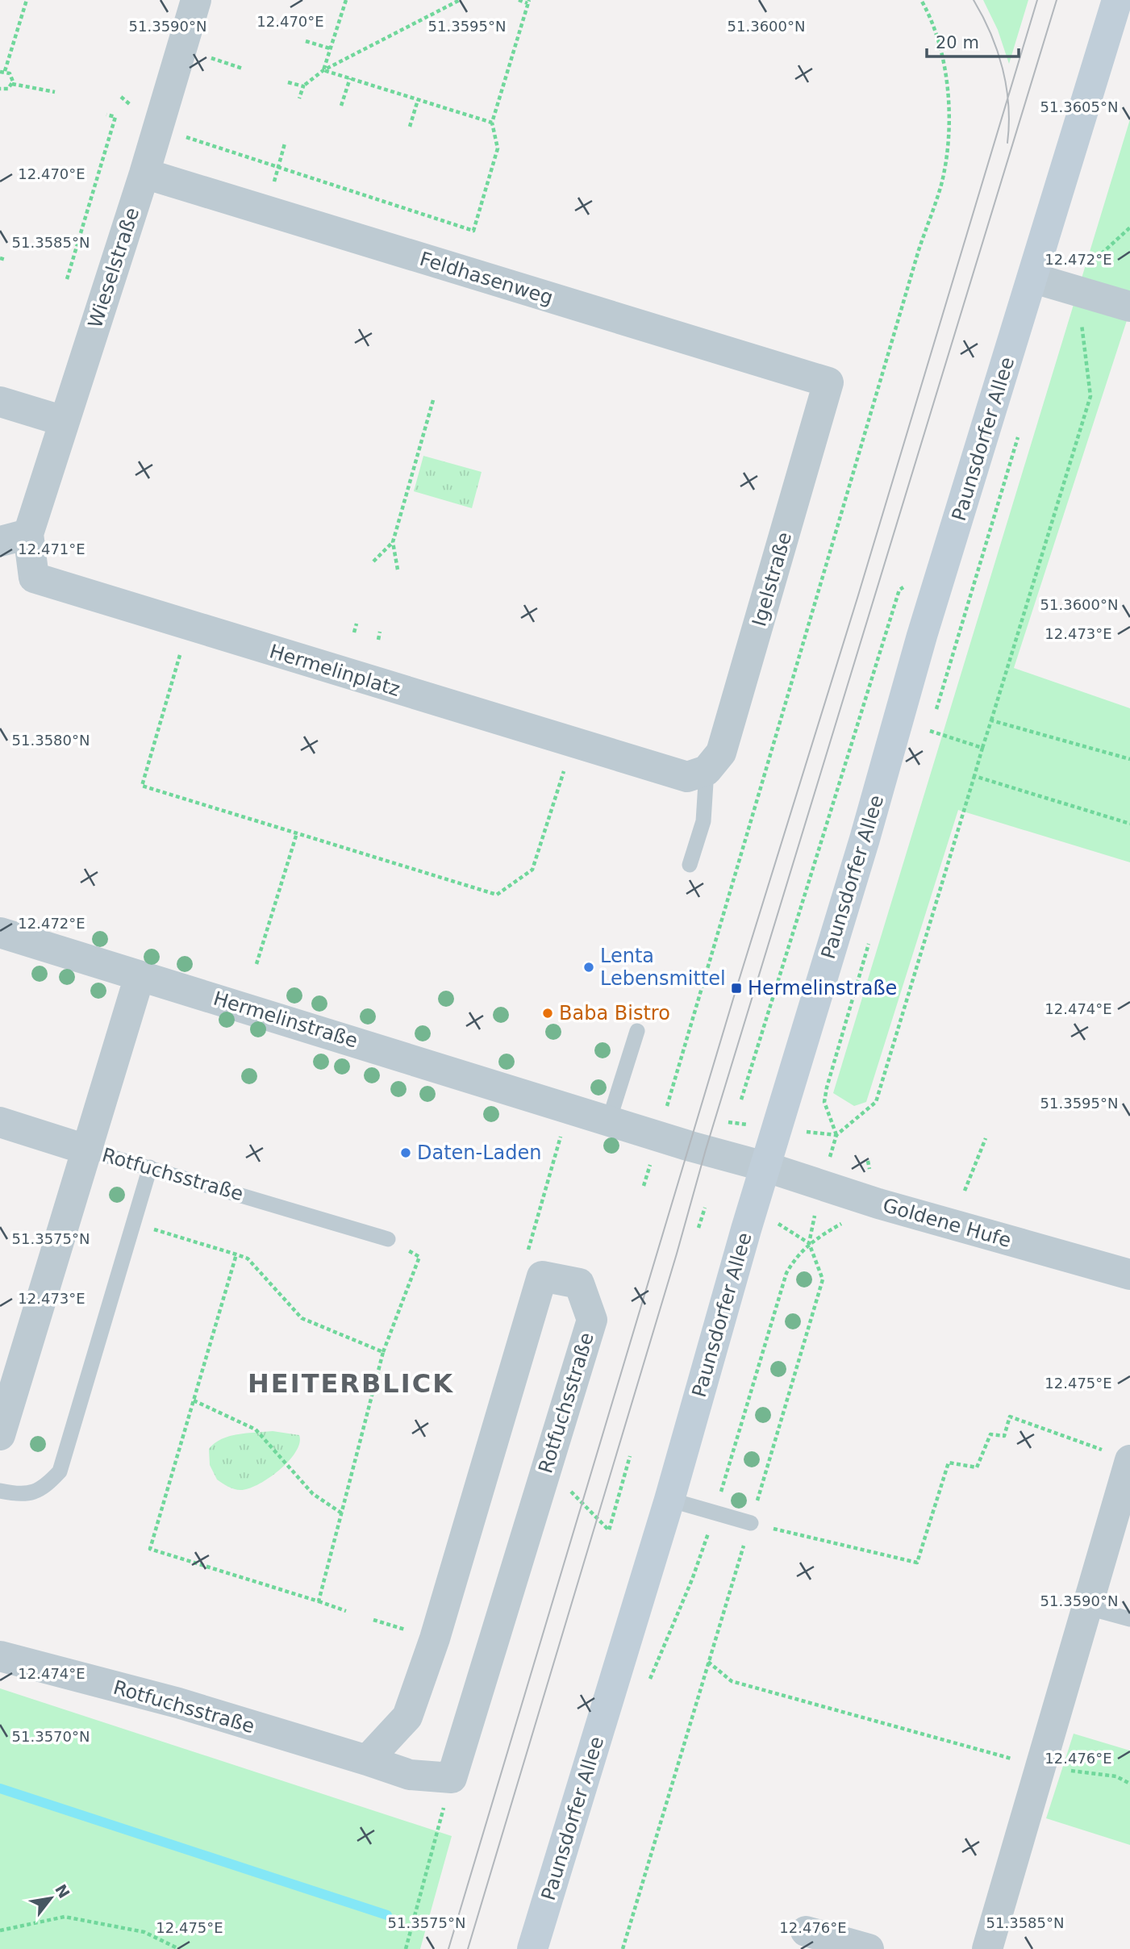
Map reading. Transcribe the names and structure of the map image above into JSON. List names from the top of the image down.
{
  "streets": {
    "main road": ["Paunsdorfer Allee"],
    "street": [
      "Wieselstraße",
      "Feldhasenweg",
      "Igelstraße",
      "Hermelinplatz",
      "Hermelinstraße",
      "Rotfuchsstraße",
      "Goldene Hufe"
    ]
  },
  "crossings": [
    ["Wieselstraße", "Feldhasenweg"],
    ["Wieselstraße", "Hermelinplatz"],
    ["Feldhasenweg", "Igelstraße"],
    ["Paunsdorfer Allee", "Hermelinstraße"],
    ["Paunsdorfer Allee", "Goldene Hufe"],
    ["Igelstraße", "Hermelinplatz"],
    ["Hermelinstraße", "Rotfuchsstraße"],
    ["Hermelinstraße", "Goldene Hufe"]
  ],
  "districts": ["HEITERBLICK"],
  "places": {
    "other": ["Lenta Lebensmittel", "Baba Bistro", "Daten-Laden"],
    "transit": ["Hermelinstraße"]
  },
  "scale_bar": "20 m",
  "north": "top right",
  "coordinates": [
    "12.470°E",
    "51.3590°N",
    "51.3595°N",
    "51.3600°N",
    "51.3605°N",
    "51.3585°N",
    "12.472°E",
    "12.471°E",
    "12.473°E",
    "51.3580°N",
    "12.474°E",
    "51.3575°N",
    "12.475°E",
    "51.3570°N",
    "12.476°E"
  ]
}
